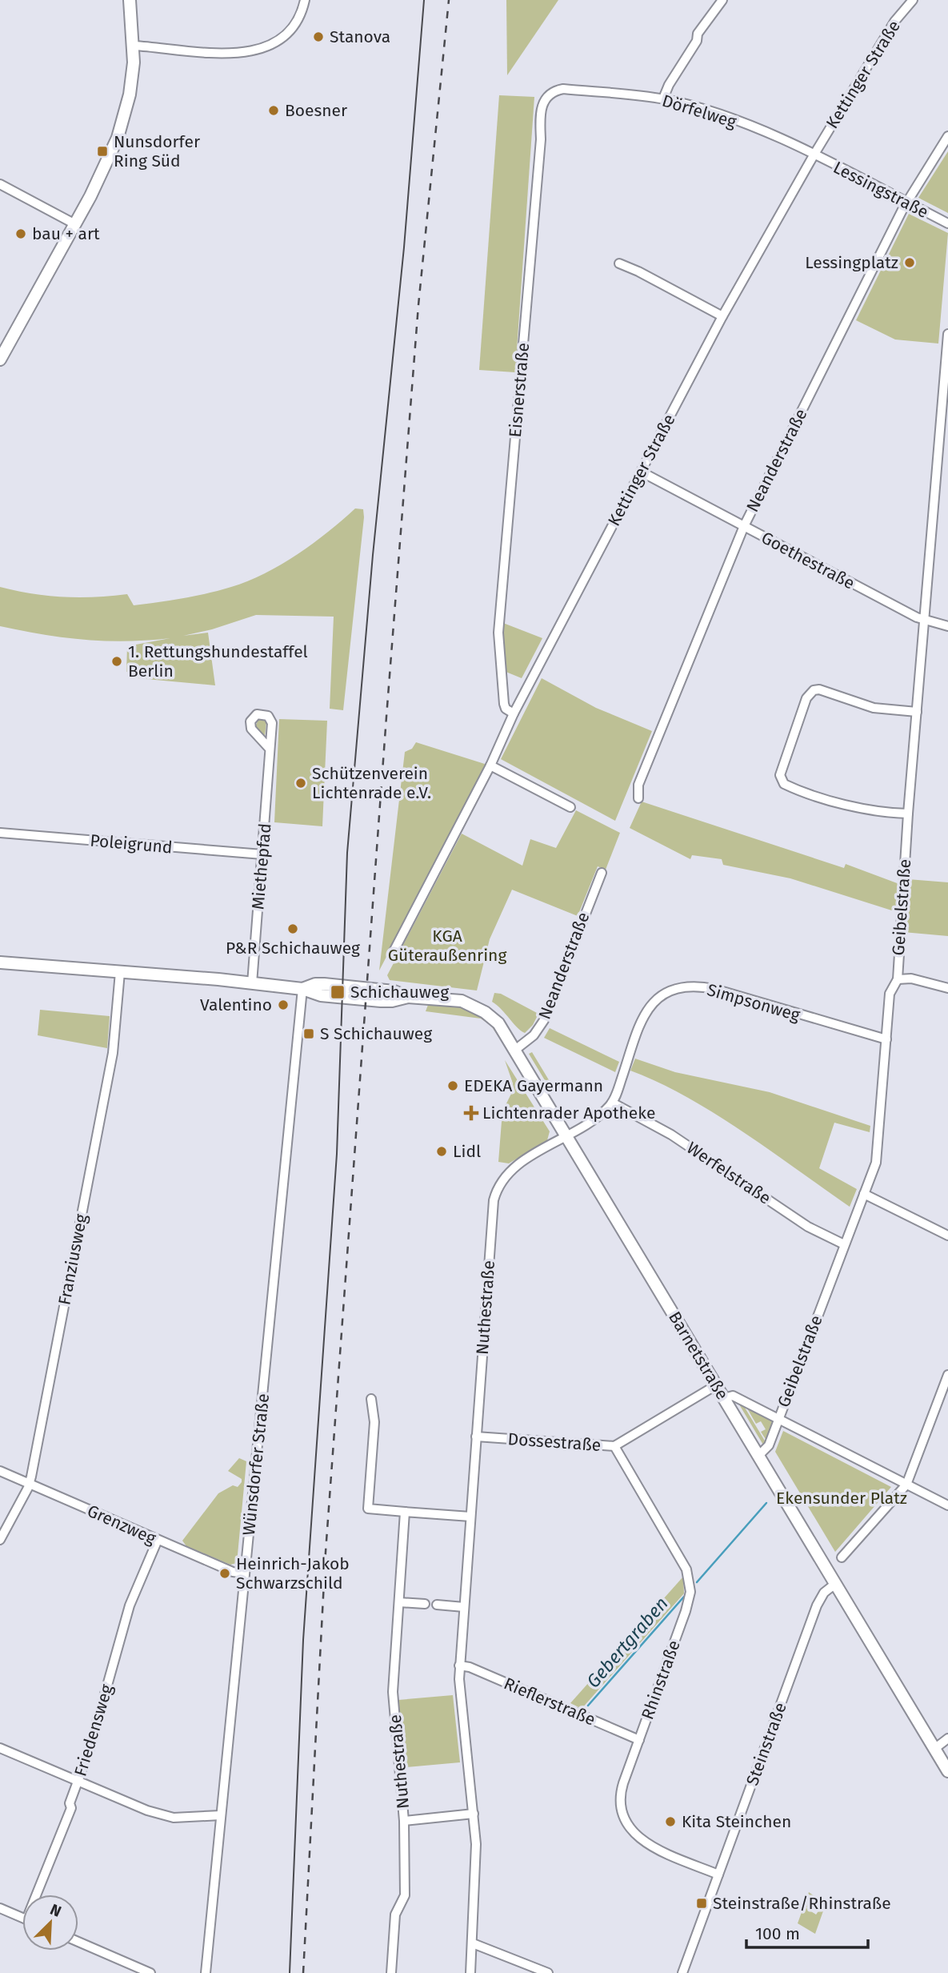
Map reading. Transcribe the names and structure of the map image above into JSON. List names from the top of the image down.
{
  "streets": {
    "street": [
      "Kettinger Straße",
      "Dörfelweg",
      "Lessingstraße",
      "Eisnerstraße",
      "Neanderstraße",
      "Goethestraße",
      "Poleigrund",
      "Miethepfad",
      "Geibelstraße",
      "Simpsonweg",
      "Werfelstraße",
      "Franziusweg",
      "Nuthestraße",
      "Barnetstraße",
      "Dossestraße",
      "Wünsdorfer Straße",
      "Grenzweg",
      "Rhinstraße",
      "Rieflerstraße",
      "Friedensweg",
      "Steinstraße"
    ]
  },
  "crossings": [
    ["Kettinger Straße", "Dörfelweg"],
    ["Kettinger Straße", "Lessingstraße"],
    ["Kettinger Straße", "Eisnerstraße"],
    ["Kettinger Straße", "Goethestraße"],
    ["Dörfelweg", "Lessingstraße"],
    ["Dörfelweg", "Eisnerstraße"],
    ["Lessingstraße", "Neanderstraße"],
    ["Neanderstraße", "Goethestraße"],
    ["Neanderstraße", "Barnetstraße"],
    ["Goethestraße", "Geibelstraße"],
    ["Poleigrund", "Miethepfad"],
    ["Geibelstraße", "Simpsonweg"],
    ["Geibelstraße", "Werfelstraße"],
    ["Geibelstraße", "Barnetstraße"],
    ["Simpsonweg", "Werfelstraße"],
    ["Simpsonweg", "Nuthestraße"],
    ["Simpsonweg", "Barnetstraße"],
    ["Franziusweg", "Grenzweg"],
    ["Nuthestraße", "Barnetstraße"],
    ["Nuthestraße", "Dossestraße"],
    ["Nuthestraße", "Rieflerstraße"],
    ["Barnetstraße", "Dossestraße"],
    ["Barnetstraße", "Wünsdorfer Straße"],
    ["Barnetstraße", "Steinstraße"],
    ["Dossestraße", "Rhinstraße"],
    ["Wünsdorfer Straße", "Grenzweg"],
    ["Grenzweg", "Friedensweg"],
    ["Rhinstraße", "Rieflerstraße"],
    ["Rhinstraße", "Steinstraße"]
  ],
  "water": ["Gebertgraben"],
  "parks": ["KGA Güteraußenring", "Ekensunder Platz"],
  "places": {
    "other": [
      "Stanova",
      "Boesner",
      "bau + art",
      "Lessingplatz",
      "1. Rettungshundestaffel Berlin",
      "Schützenverein Lichtenrade e.V.",
      "P&R Schichauweg",
      "Valentino",
      "EDEKA Gayermann",
      "Lidl",
      "Heinrich-Jakob Schwarzschild",
      "Kita Steinchen"
    ],
    "transit": [
      "Nunsdorfer Ring Süd",
      "Schichauweg",
      "S Schichauweg",
      "Steinstraße/Rhinstraße"
    ],
    "health": ["Lichtenrader Apotheke"]
  },
  "scale_bar": "100 m",
  "north": "top right"
}
